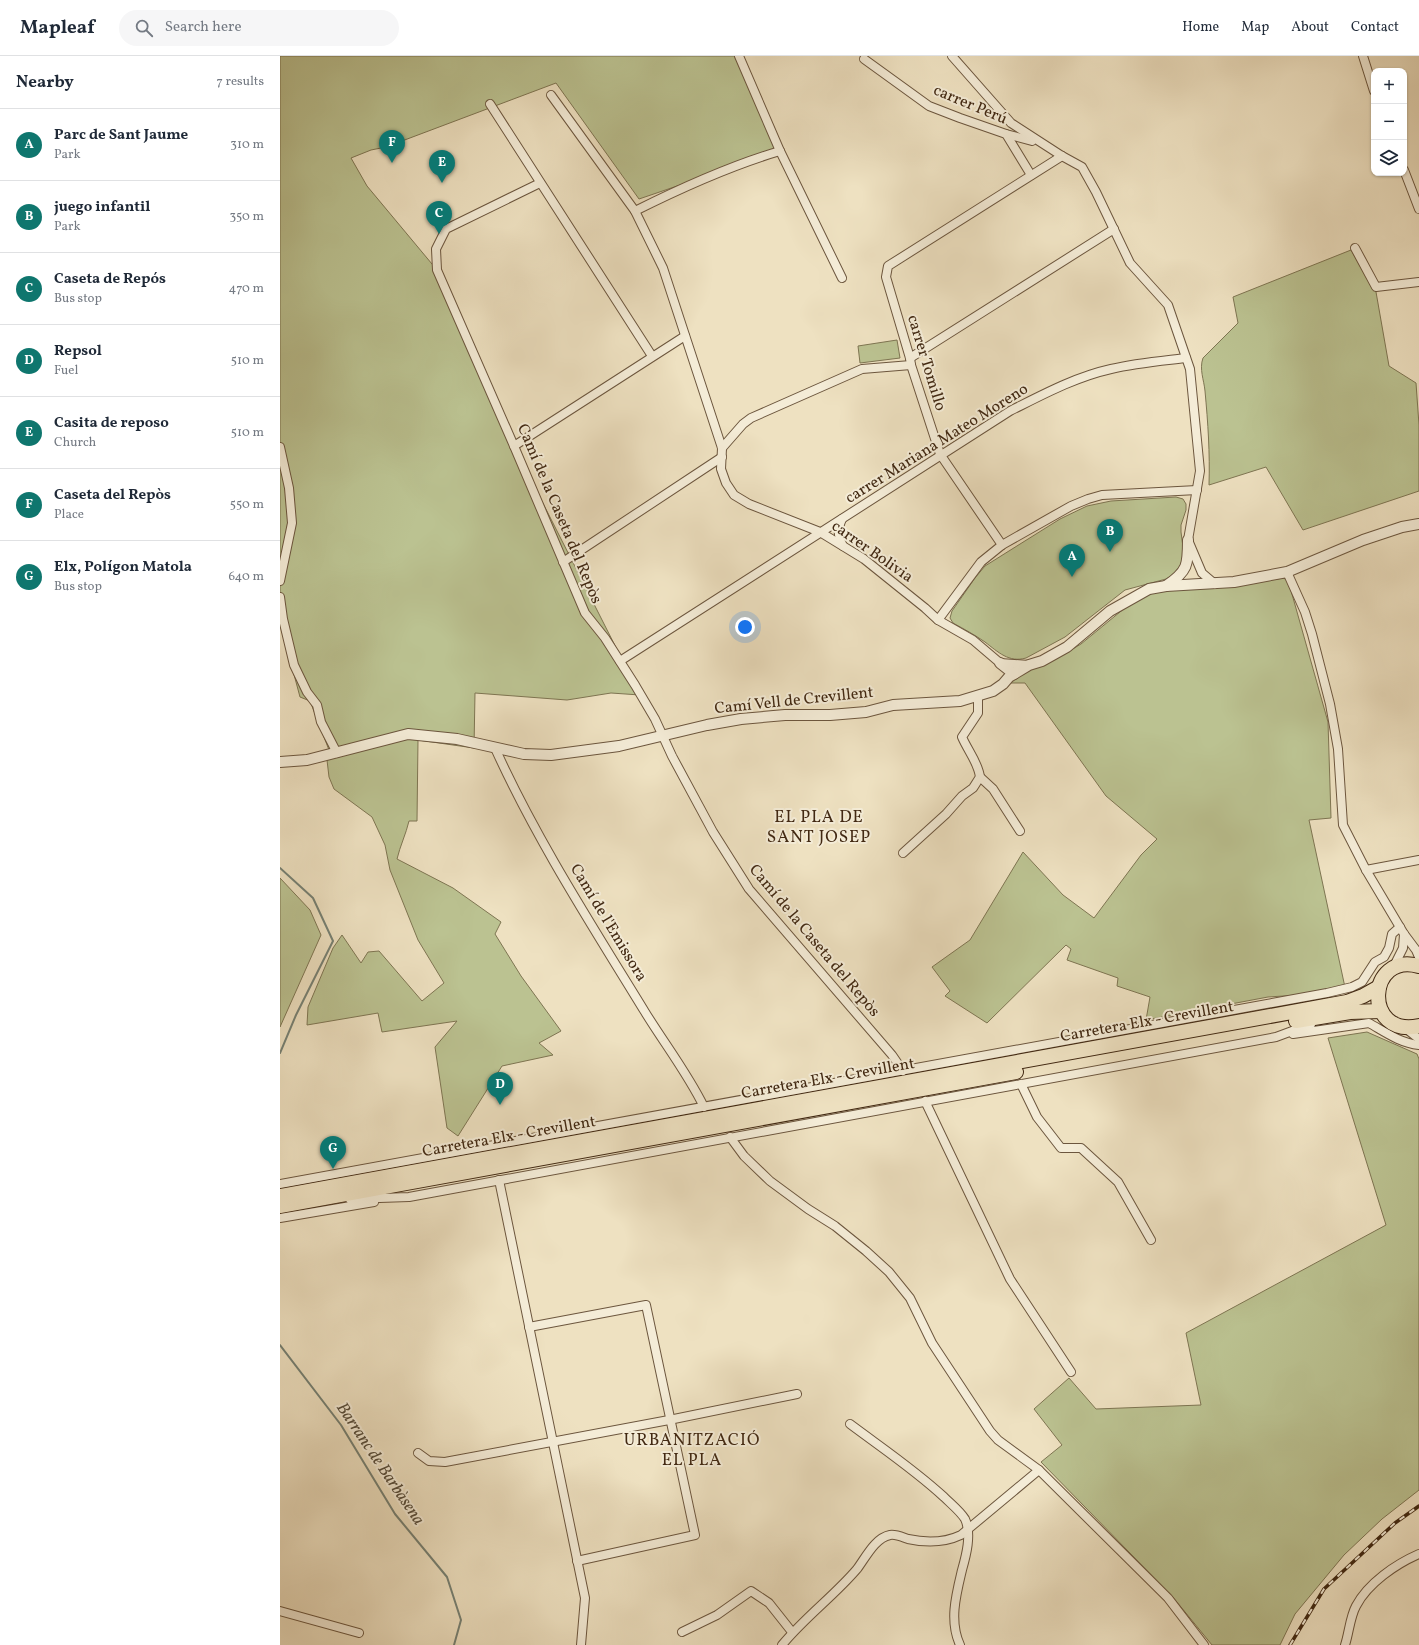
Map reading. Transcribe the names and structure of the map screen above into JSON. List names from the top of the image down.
{
  "streets": {
    "highway": ["Carretera Elx - Crevillent"],
    "street": [
      "carrer Perú",
      "carrer Tomillo",
      "carrer Mariana Mateo Moreno",
      "Camí de la Caseta del Repòs",
      "carrer Bolivia",
      "Camí Vell de Crevillent",
      "Camí de l'Emissora"
    ]
  },
  "crossings": [
    ["carrer Perú", "carrer Tomillo"],
    ["carrer Tomillo", "carrer Mariana Mateo Moreno"],
    ["carrer Mariana Mateo Moreno", "Camí de la Caseta del Repòs"],
    ["carrer Mariana Mateo Moreno", "carrer Bolivia"],
    ["Camí de la Caseta del Repòs", "Camí Vell de Crevillent"],
    ["Camí Vell de Crevillent", "Camí de l'Emissora"]
  ],
  "districts": ["EL PLA DE SANT JOSEP", "URBANITZACIÓ EL PLA"],
  "water": ["Barranc de Barbàsena"],
  "page": {
    "header": "Mapleaf",
    "search": "Search here",
    "nav": [
      "Home",
      "Map",
      "About",
      "Contact"
    ],
    "heading": ["Nearby", "7 results"],
    "map_buttons": ["+", "−"],
    "list": [
      {
        "mark": "A",
        "name": "Parc de Sant Jaume",
        "note": "Park",
        "value": "310 m"
      },
      {
        "mark": "B",
        "name": "juego infantil",
        "note": "Park",
        "value": "350 m"
      },
      {
        "mark": "C",
        "name": "Caseta de Repós",
        "note": "Bus stop",
        "value": "470 m"
      },
      {
        "mark": "D",
        "name": "Repsol",
        "note": "Fuel",
        "value": "510 m"
      },
      {
        "mark": "E",
        "name": "Casita de reposo",
        "note": "Church",
        "value": "510 m"
      },
      {
        "mark": "F",
        "name": "Caseta del Repòs",
        "note": "Place",
        "value": "550 m"
      },
      {
        "mark": "G",
        "name": "Elx, Polígon Matola",
        "note": "Bus stop",
        "value": "640 m"
      }
    ],
    "pins": [
      "F",
      "E",
      "C",
      "B",
      "A",
      "D",
      "G"
    ]
  }
}
